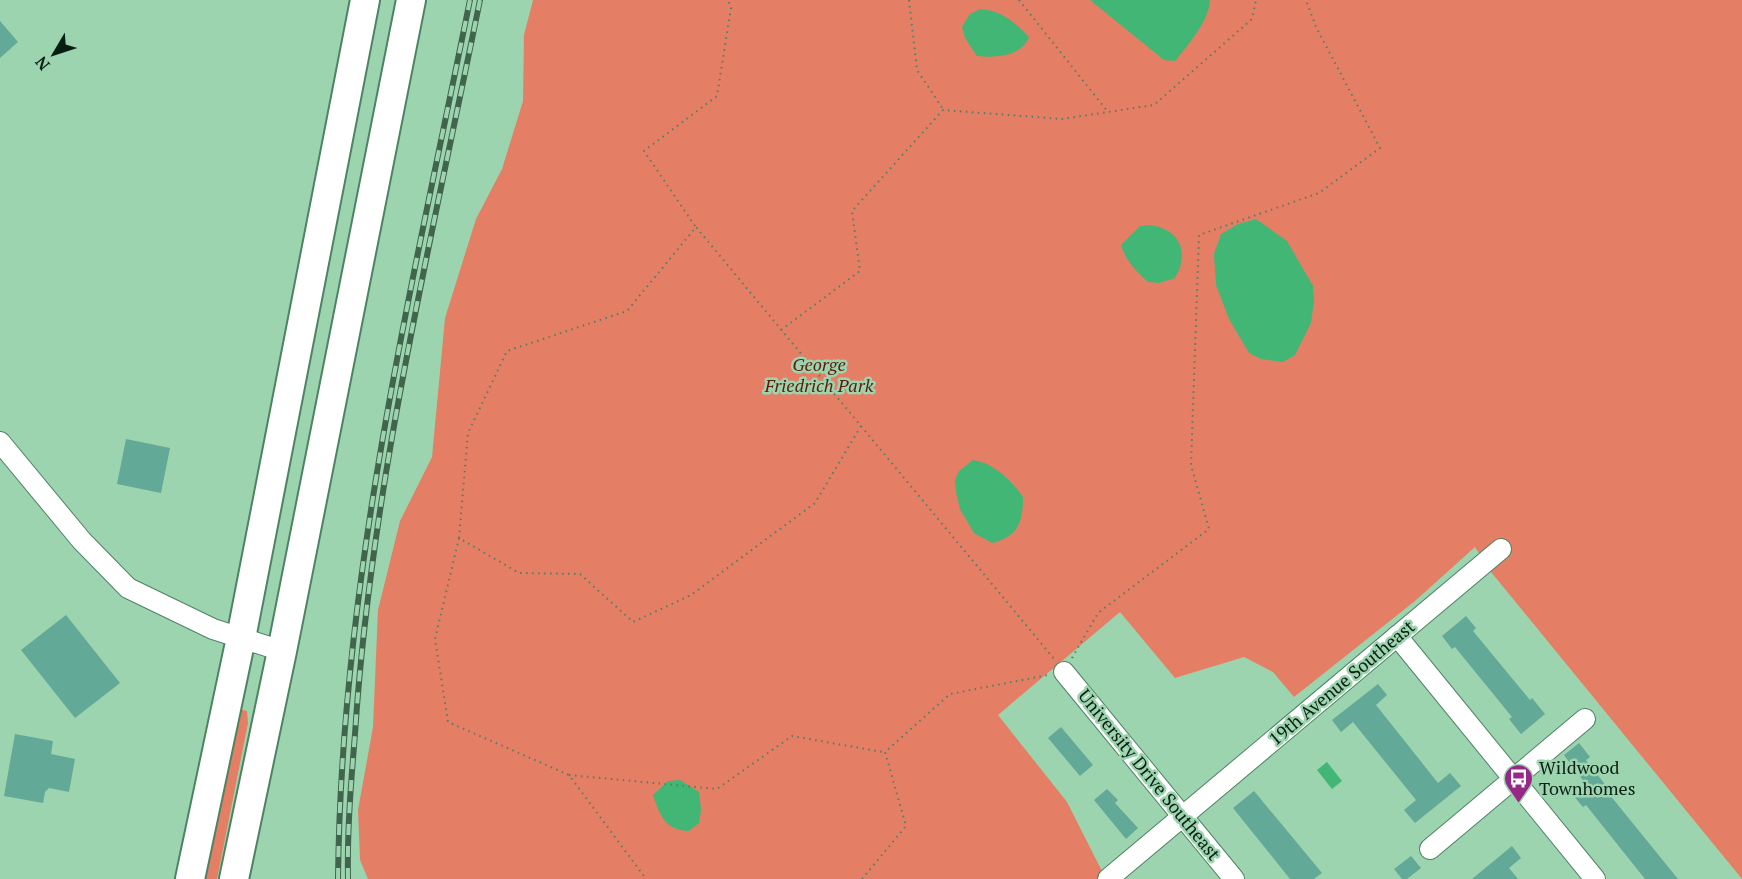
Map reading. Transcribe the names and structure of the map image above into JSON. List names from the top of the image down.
{
  "streets": {
    "street": ["19th Avenue Southeast", "University Drive Southeast"]
  },
  "crossings": [
    ["19th Avenue Southeast", "University Drive Southeast"]
  ],
  "parks": ["George Friedrich Park"],
  "places": {
    "bus stop": ["Wildwood Townhomes"]
  },
  "north": "bottom left"
}
